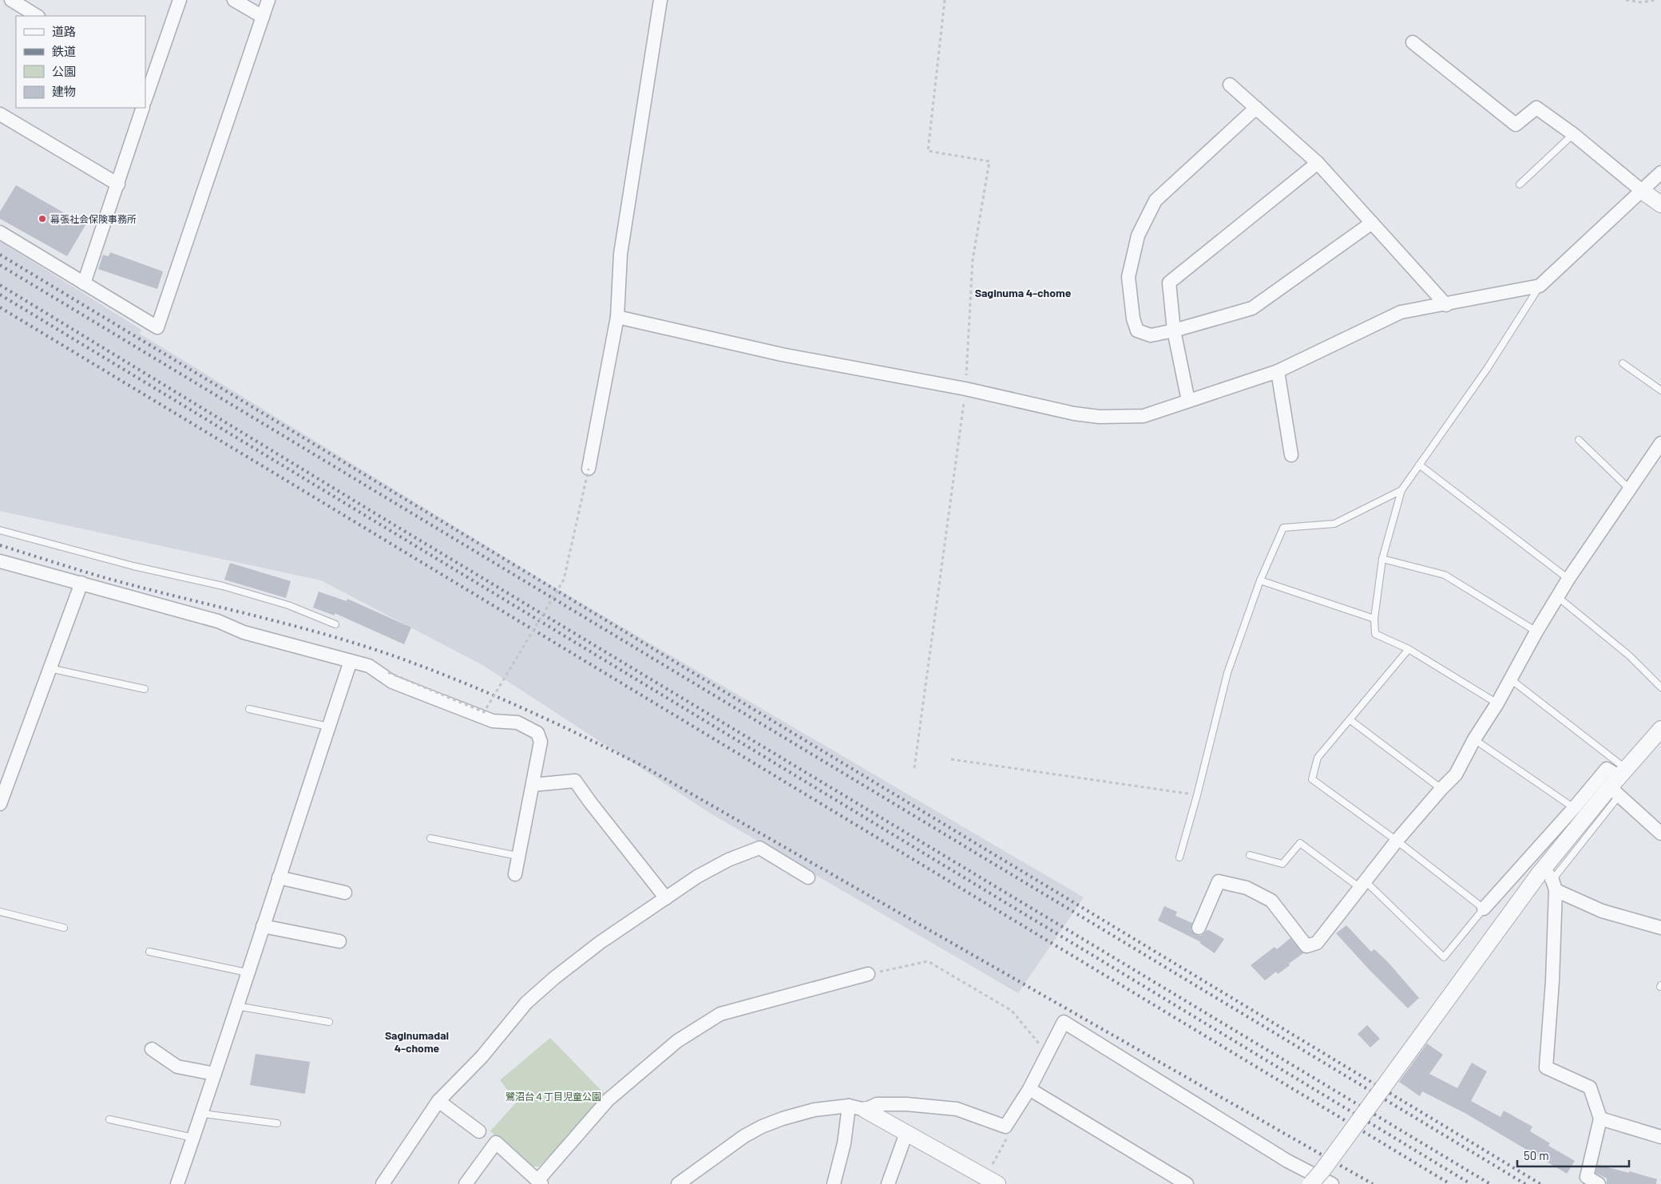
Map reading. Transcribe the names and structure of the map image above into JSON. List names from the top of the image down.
{
  "districts": ["Saginuma 4-chome", "Saginumadai 4-chome"],
  "parks": ["鷺沼台４丁目児童公園"],
  "places": ["幕張社会保険事務所"],
  "legend": [
    "道路",
    "鉄道",
    "公園",
    "建物"
  ],
  "scale_bar": "50 m"
}
